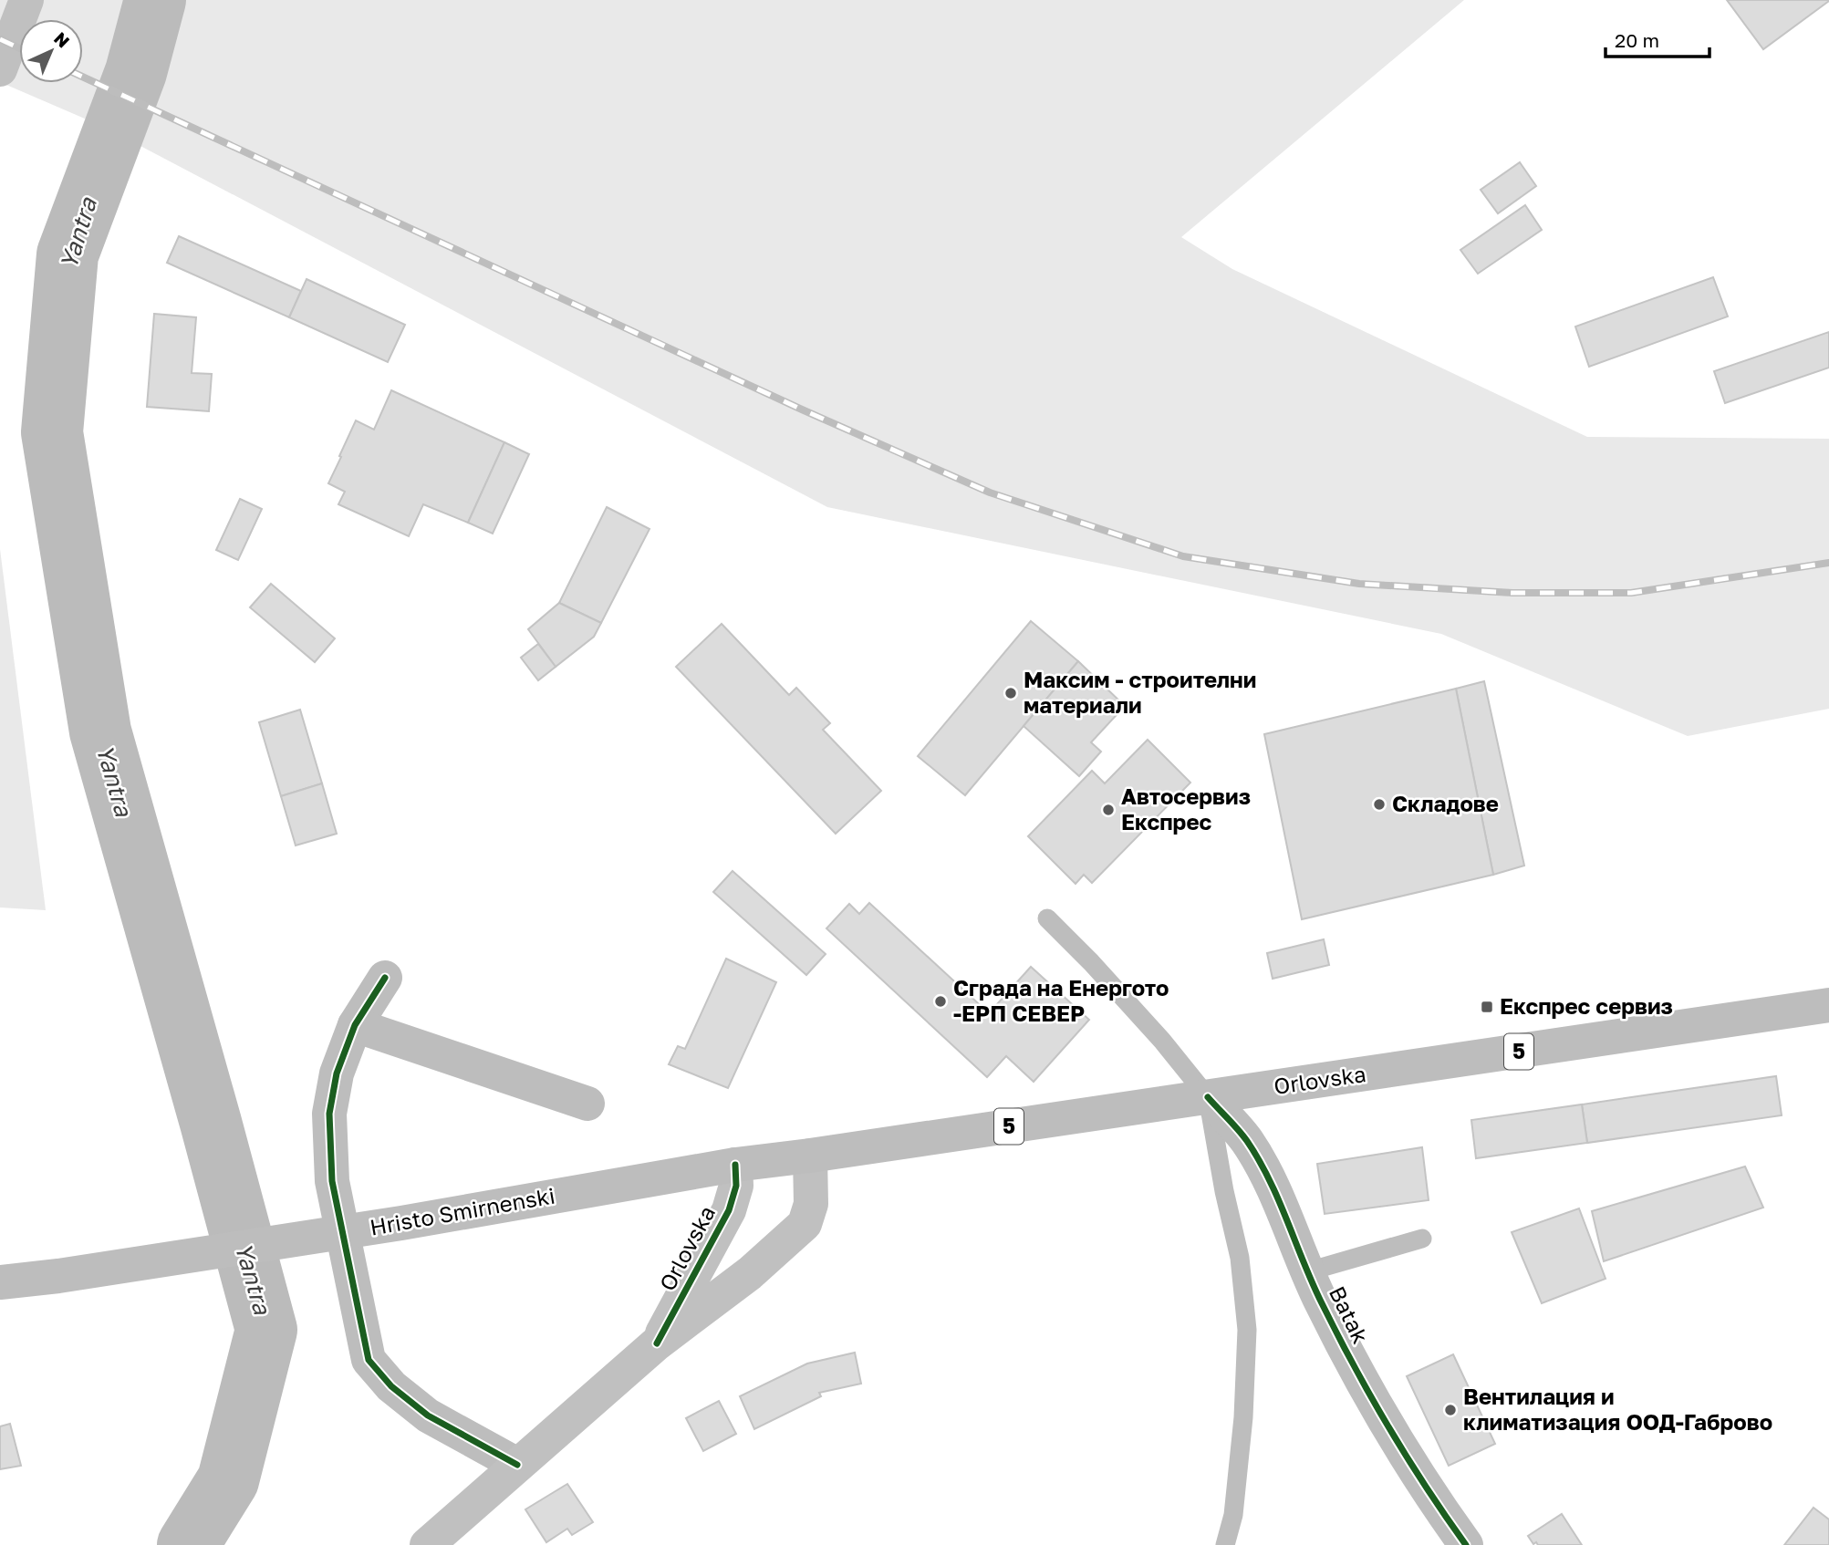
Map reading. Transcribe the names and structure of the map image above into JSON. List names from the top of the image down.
{
  "streets": {
    "main road": [
      "5",
      "Orlovska",
      "Hristo Smirnenski",
      "Batak"
    ]
  },
  "crossings": [
    ["Orlovska", "Hristo Smirnenski"],
    ["Orlovska", "Batak"]
  ],
  "water": ["Yantra"],
  "places": {
    "other": [
      "Максим - строителни материали",
      "Складове",
      "Автосервиз Експрес",
      "Сграда на Енергото -ЕРП СЕВЕР",
      "Вентилация и климатизация ООД-Габрово"
    ],
    "transit": ["Експрес сервиз"]
  },
  "scale_bar": "20 m",
  "north": "top right"
}
